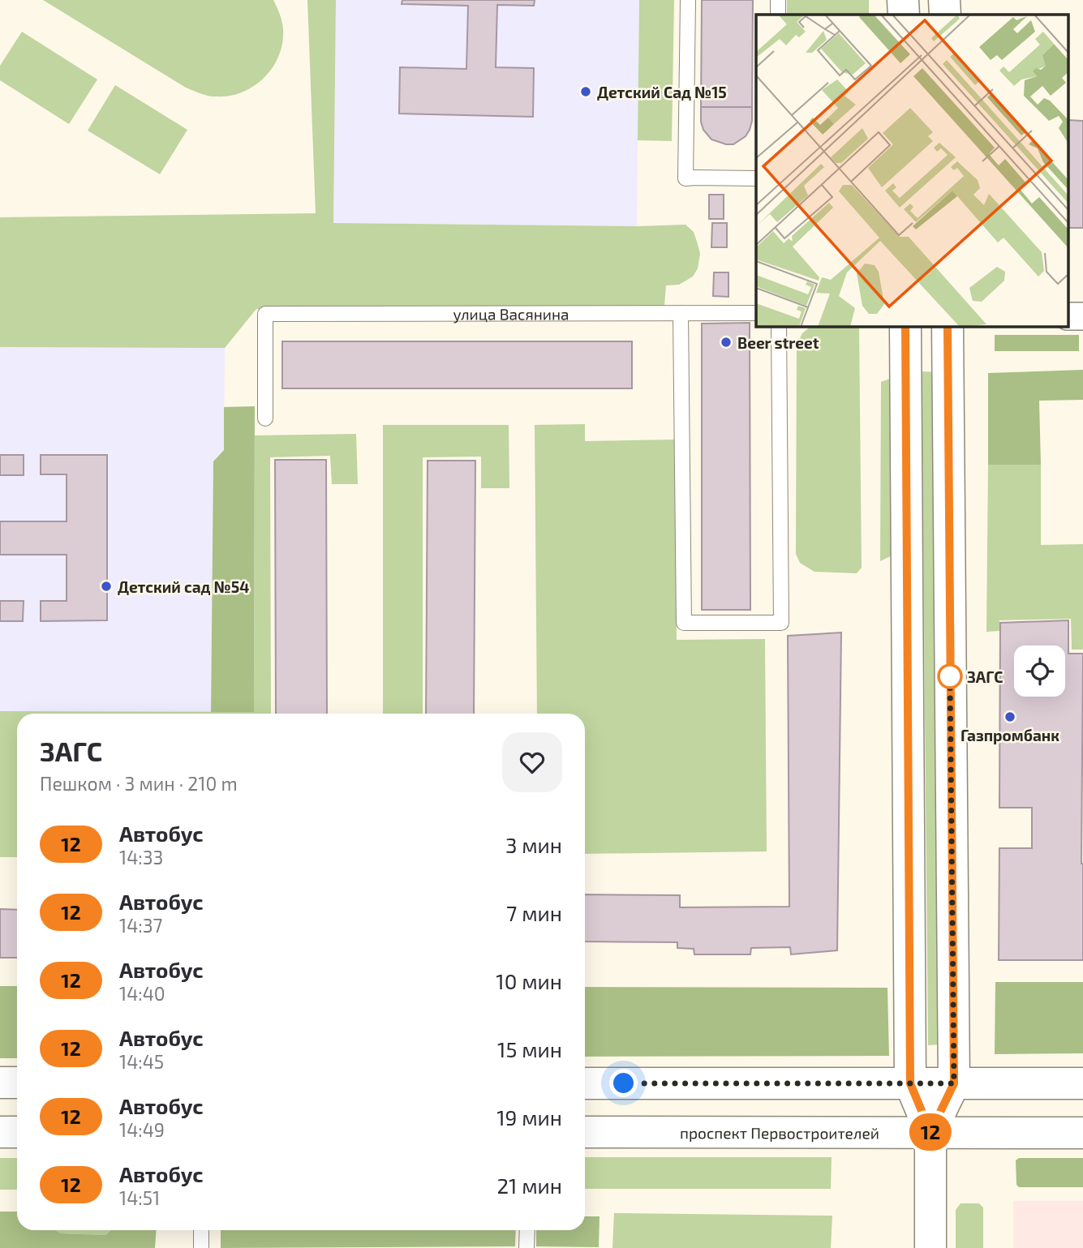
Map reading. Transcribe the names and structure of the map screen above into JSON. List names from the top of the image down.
{
  "streets": {
    "street": ["проспект Первостроителей"],
    "lane": ["улица Васянина"]
  },
  "places": [
    "Детский Сад №15",
    "Beer street",
    "Детский сад №54",
    "ЗАГС",
    "Газпромбанк"
  ],
  "lines": ["bus line 12"],
  "page": {
    "on_map": "12",
    "heading": ["ЗАГС", "Пешком · 3 мин · 210 m"],
    "list": [
      {
        "mark": "12",
        "name": "Автобус",
        "note": "14:33",
        "value": "3 мин"
      },
      {
        "mark": "12",
        "name": "Автобус",
        "note": "14:37",
        "value": "7 мин"
      },
      {
        "mark": "12",
        "name": "Автобус",
        "note": "14:40",
        "value": "10 мин"
      },
      {
        "mark": "12",
        "name": "Автобус",
        "note": "14:45",
        "value": "15 мин"
      },
      {
        "mark": "12",
        "name": "Автобус",
        "note": "14:49",
        "value": "19 мин"
      },
      {
        "mark": "12",
        "name": "Автобус",
        "note": "14:51",
        "value": "21 мин"
      }
    ]
  }
}
